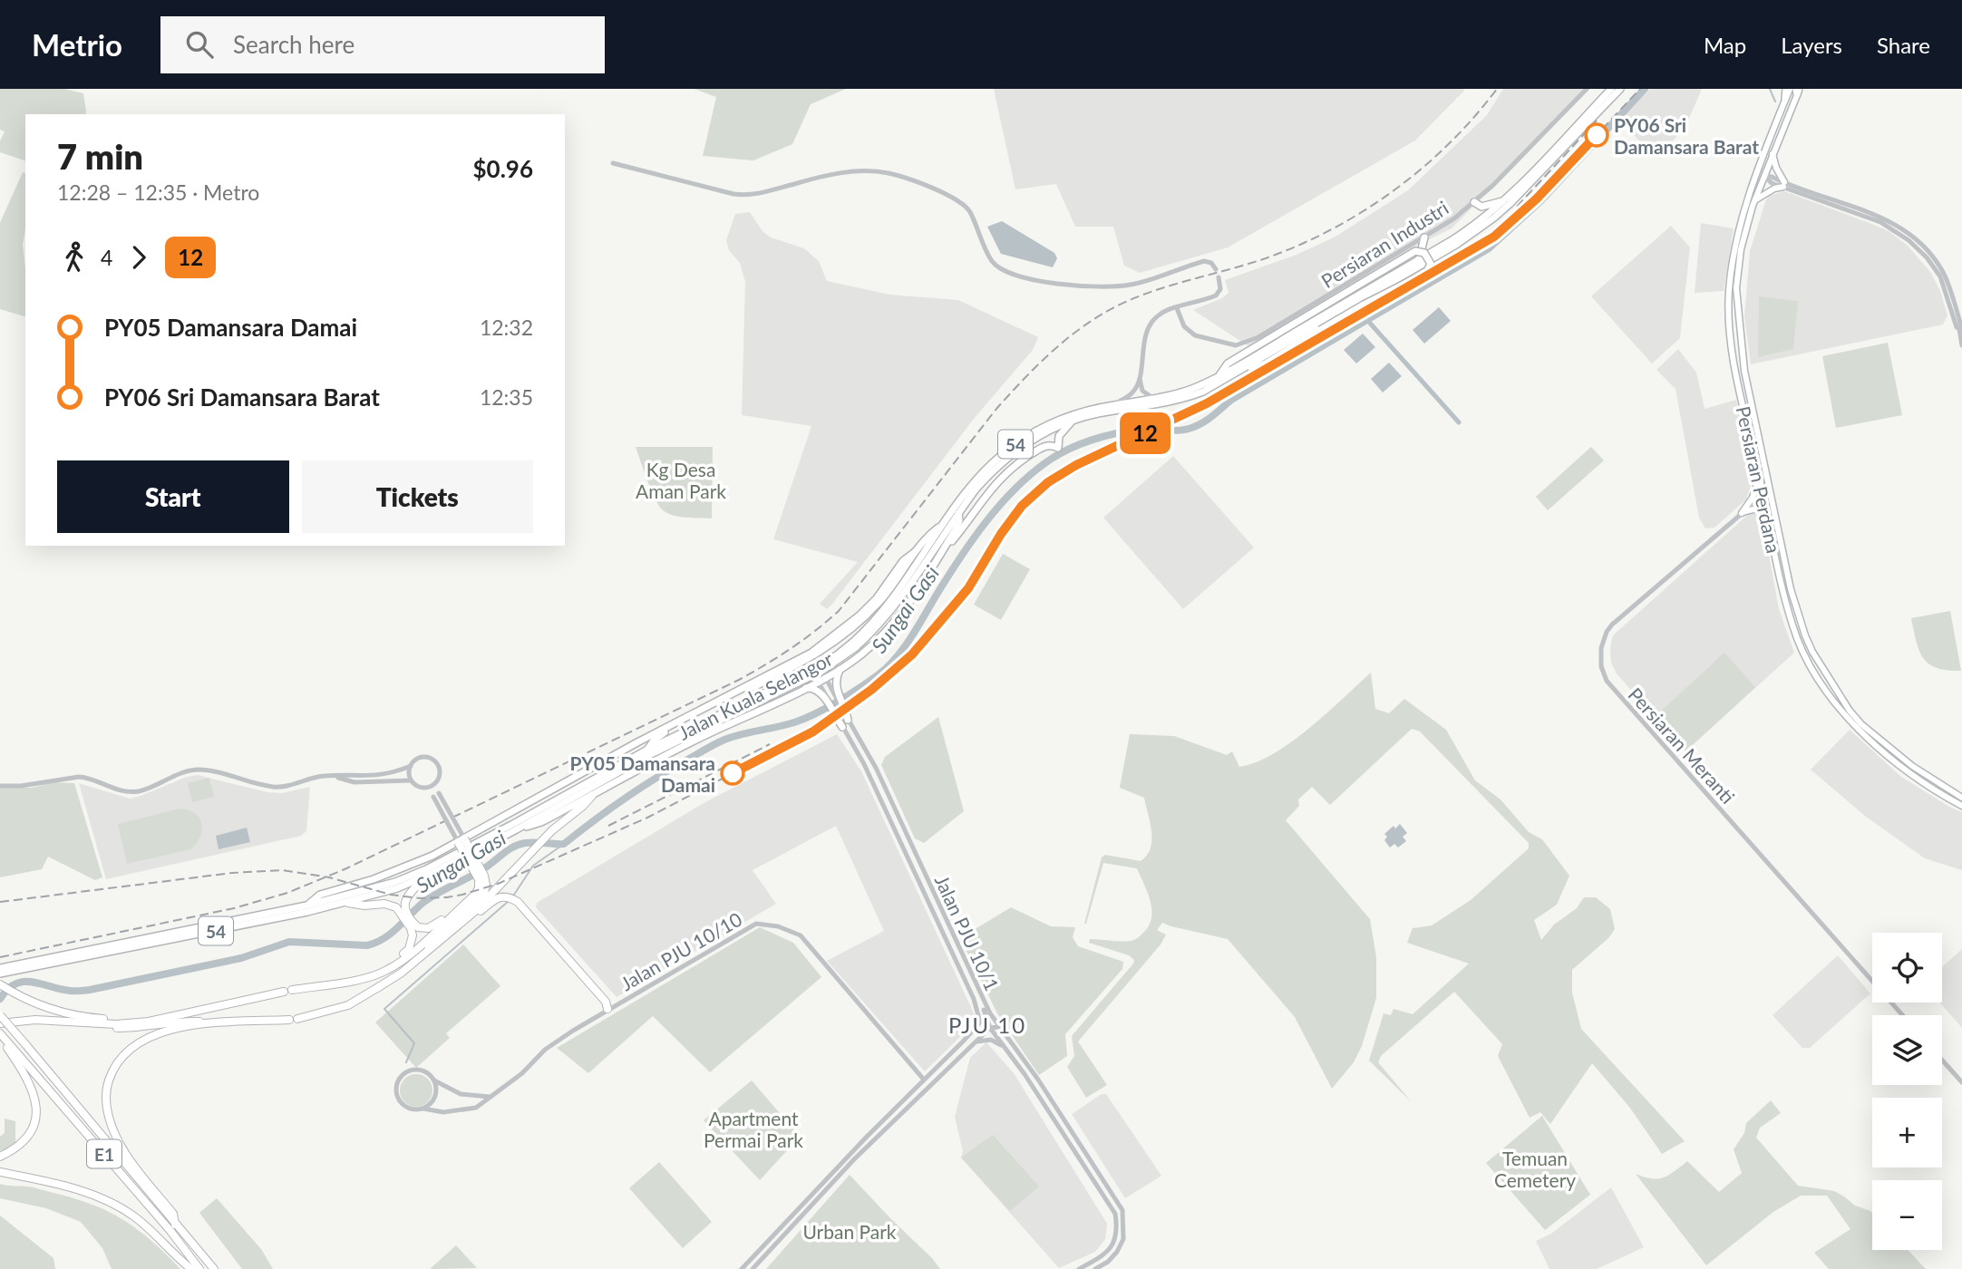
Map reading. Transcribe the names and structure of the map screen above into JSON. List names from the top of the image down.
{
  "streets": {
    "highway": ["54", "Jalan Kuala Selangor", "E1"],
    "main road": ["Persiaran Perdana"],
    "street": [
      "Persiaran Industri",
      "Persiaran Meranti",
      "Jalan PJU 10/1",
      "Jalan PJU 10/10"
    ]
  },
  "crossings": [
    ["Persiaran Perdana", "Persiaran Meranti"]
  ],
  "districts": ["PJU 10"],
  "water": ["Sungai Gasi"],
  "parks": [
    "Kg Desa Aman Park",
    "Apartment Permai Park",
    "Temuan Cemetery",
    "Urban Park"
  ],
  "places": ["PY06 Sri Damansara Barat", "PY05 Damansara Damai"],
  "lines": ["metro line 12"],
  "page": {
    "header": "Metrio",
    "search": "Search here",
    "nav": ["Map", "Layers", "Share"],
    "on_map": "12",
    "heading": ["7 min", "12:28 – 12:35 · Metro", "$0.96"],
    "legs": ["4", "12"],
    "list": [
      {
        "name": "PY05 Damansara Damai",
        "value": "12:32"
      },
      {
        "name": "PY06 Sri Damansara Barat",
        "value": "12:35"
      }
    ],
    "buttons": ["Start", "Tickets"],
    "map_buttons": ["+", "−"]
  }
}
